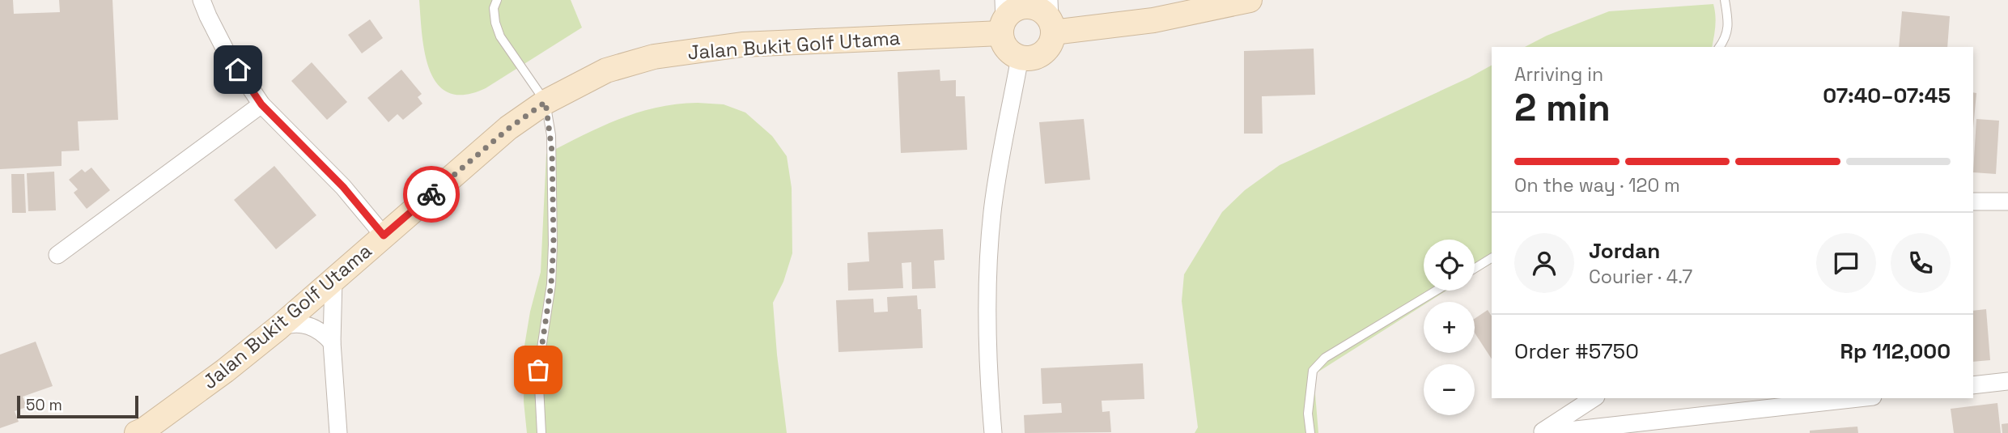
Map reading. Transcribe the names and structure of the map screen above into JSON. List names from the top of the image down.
{
  "streets": {
    "street": ["Jalan Bukit Golf Utama"]
  },
  "scale_bar": "50 m",
  "page": {
    "heading": ["2 min", "Arriving in", "07:40–07:45"],
    "panel": [
      "Jordan",
      "Courier · 4.7",
      "Order #5750",
      "Rp 112,000"
    ],
    "bar": "On the way · 120 m",
    "map_buttons": ["+", "−"],
    "scale": "50 m"
  }
}
